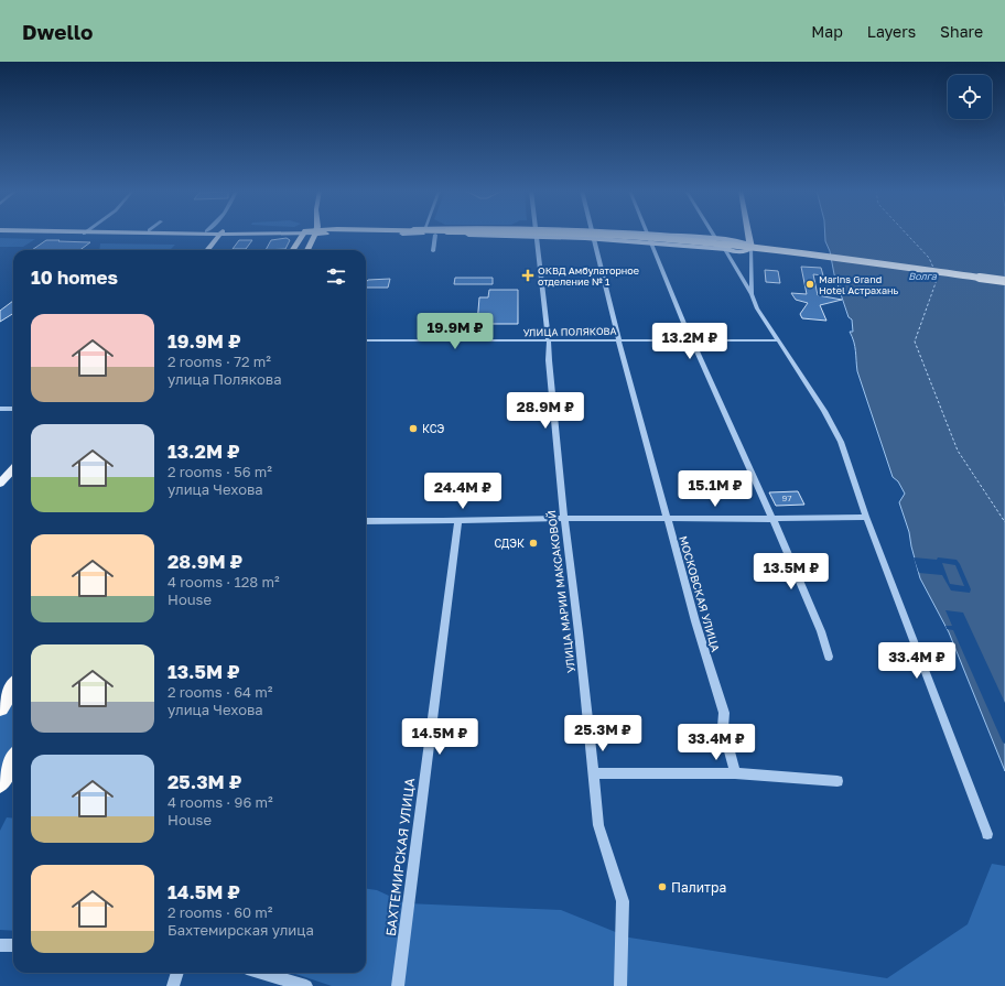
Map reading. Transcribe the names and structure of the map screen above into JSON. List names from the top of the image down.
{
  "streets": {
    "street": [
      "УЛИЦА ПОЛЯКОВА",
      "УЛИЦА МАРИИ МАКСАКОВОЙ",
      "МОСКОВСКАЯ УЛИЦА",
      "БАХТЕМИРСКАЯ УЛИЦА"
    ]
  },
  "crossings": [
    ["УЛИЦА ПОЛЯКОВА", "УЛИЦА МАРИИ МАКСАКОВОЙ"],
    ["УЛИЦА ПОЛЯКОВА", "МОСКОВСКАЯ УЛИЦА"]
  ],
  "water": ["Волга"],
  "places": {
    "health": ["ОКВД Амбулаторное отделение № 1"],
    "other": [
      "Marins Grand Hotel Астрахань",
      "КСЭ",
      "СДЭК",
      "Палитра"
    ]
  },
  "house_numbers": ["97"],
  "page": {
    "header": "Dwello",
    "nav": ["Map", "Layers", "Share"],
    "heading": "10 homes",
    "list": [
      {
        "name": "19.9M ₽",
        "note": "2 rooms · 72 m² · улица Полякова"
      },
      {
        "name": "13.2M ₽",
        "note": "2 rooms · 56 m² · улица Чехова"
      },
      {
        "name": "28.9M ₽",
        "note": "4 rooms · 128 m² · House"
      },
      {
        "name": "13.5M ₽",
        "note": "2 rooms · 64 m² · улица Чехова"
      },
      {
        "name": "25.3M ₽",
        "note": "4 rooms · 96 m² · House"
      },
      {
        "name": "14.5M ₽",
        "note": "2 rooms · 60 m² · Бахтемирская улица"
      }
    ],
    "price": [
      "19.9M ₽",
      "13.2M ₽",
      "28.9M ₽",
      "15.1M ₽",
      "24.4M ₽",
      "13.5M ₽",
      "33.4M ₽",
      "25.3M ₽",
      "14.5M ₽",
      "33.4M ₽"
    ]
  }
}
